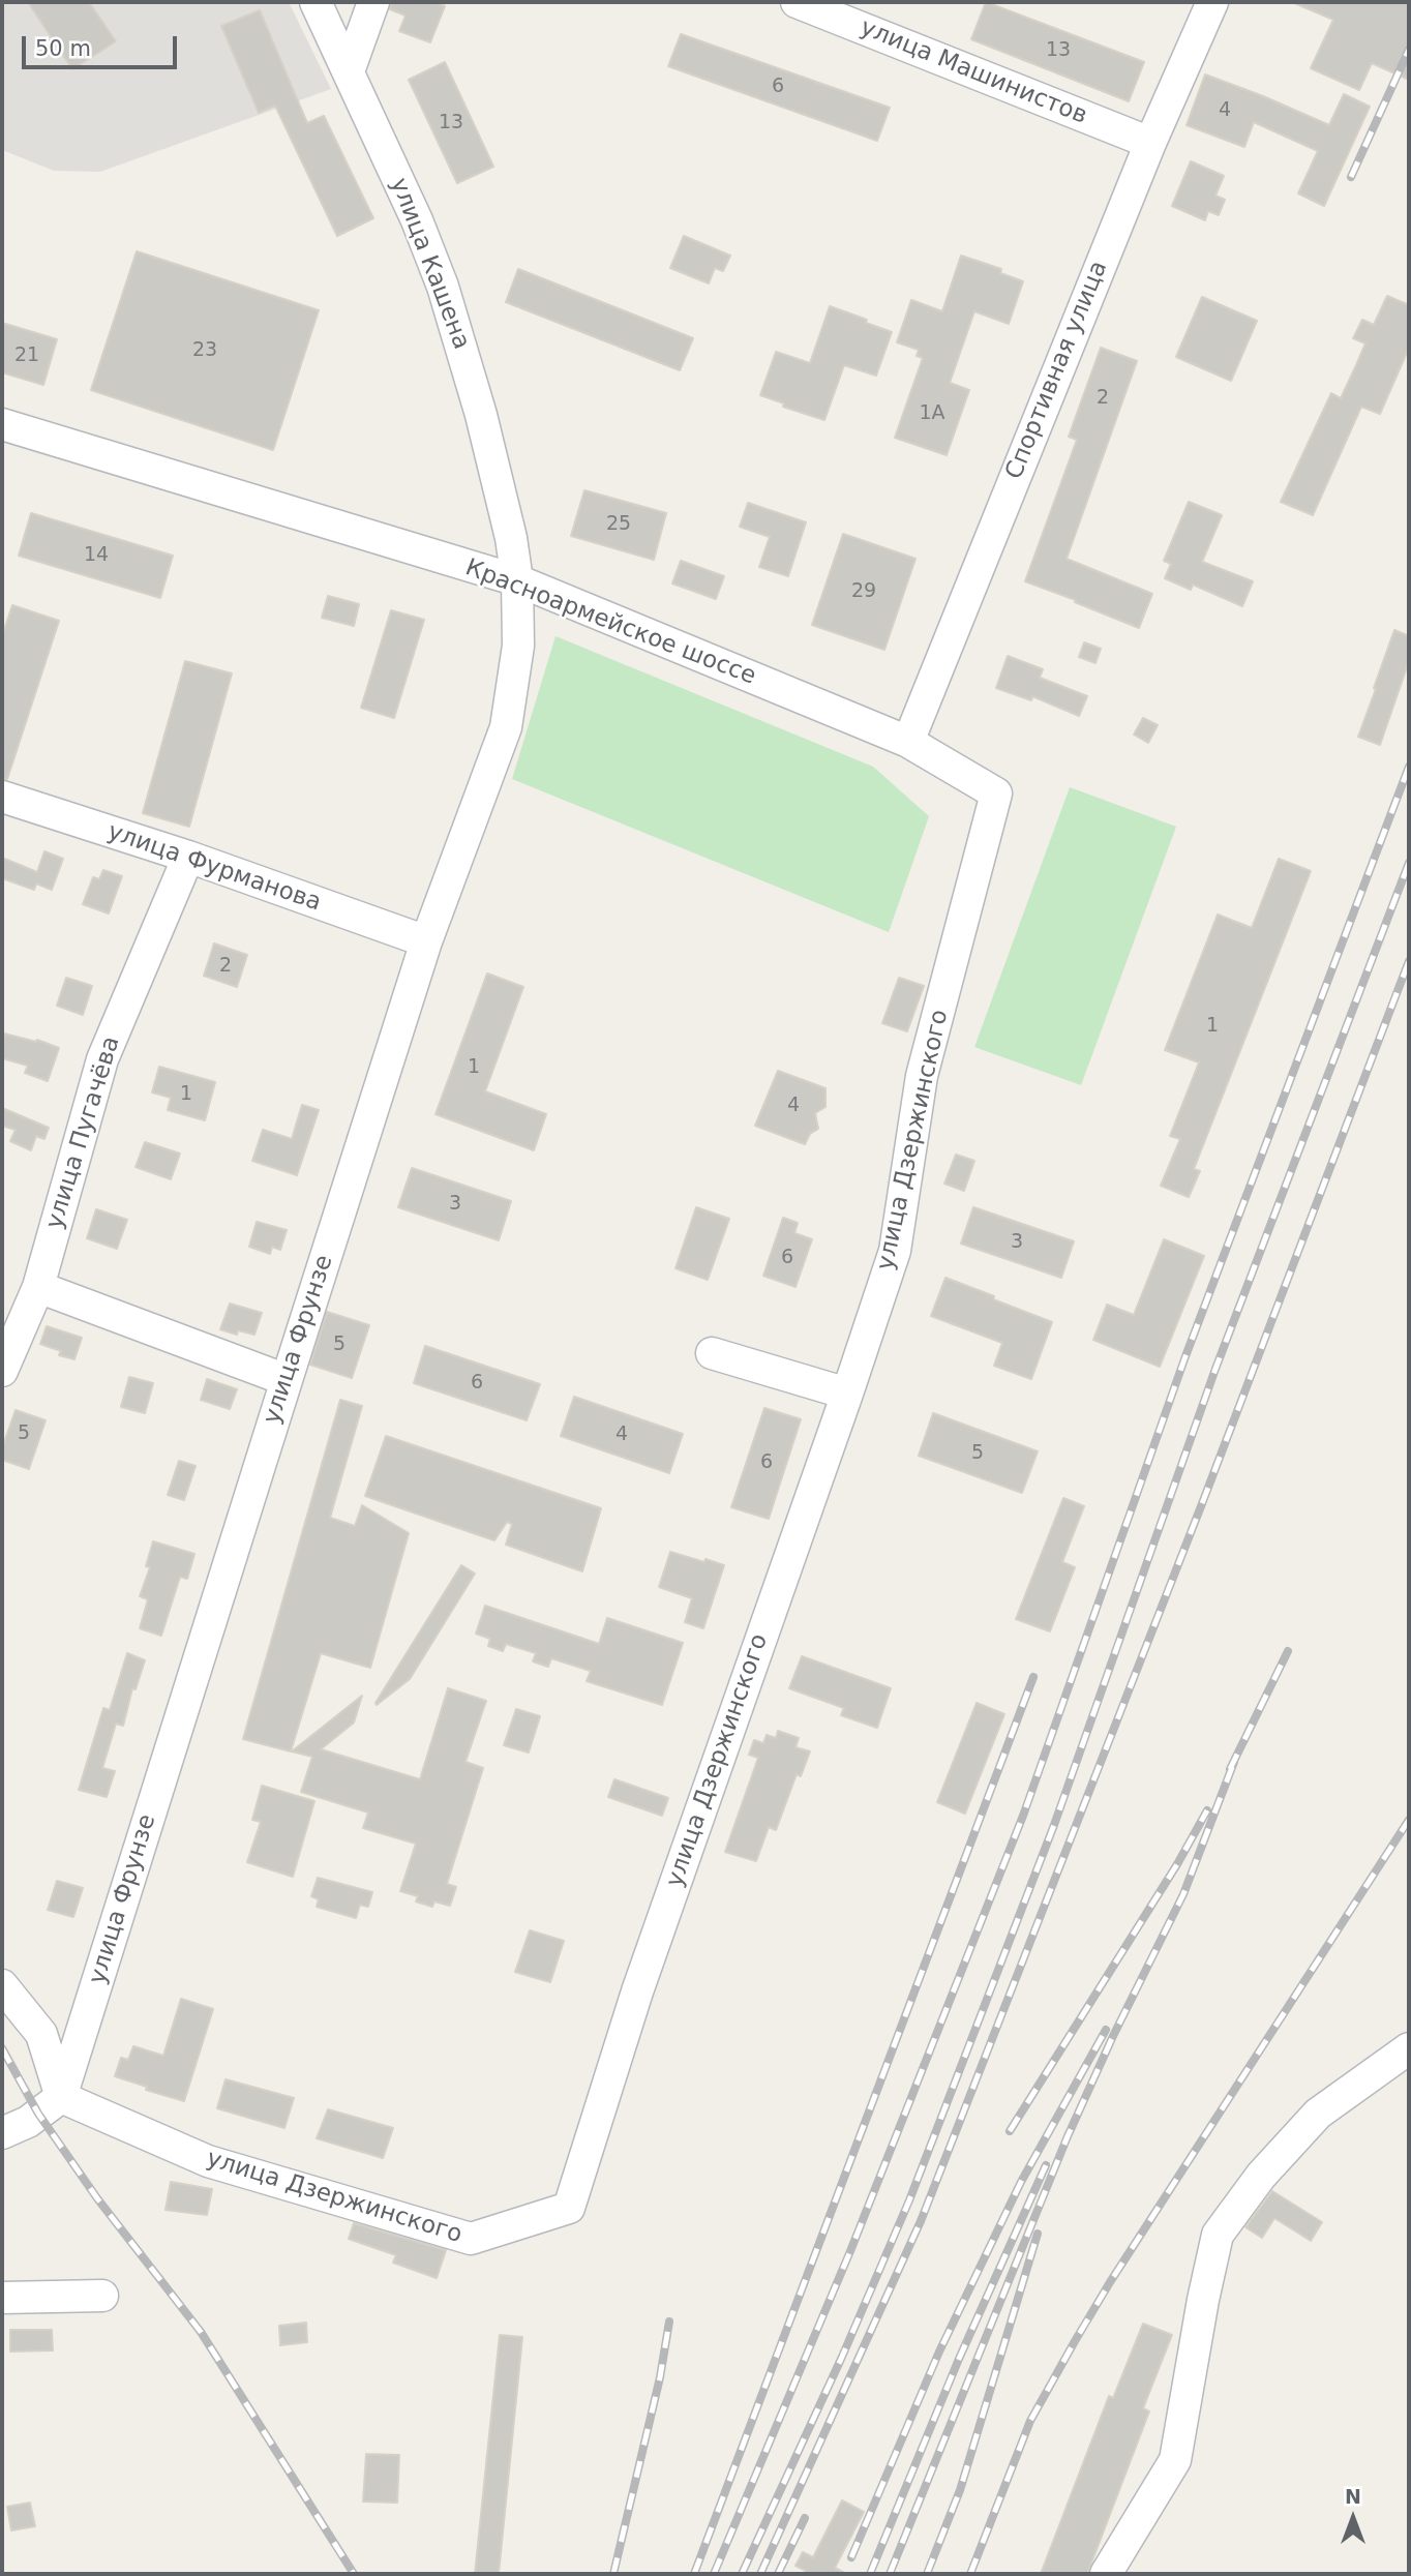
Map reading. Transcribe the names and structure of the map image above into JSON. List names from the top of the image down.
{
  "streets": {
    "street": [
      "улица Машинистов",
      "улица Кашена",
      "Спортивная улица",
      "Красноармейское шоссе",
      "улица Фурманова",
      "улица Пугачёва",
      "улица Дзержинского",
      "улица Фрунзе"
    ]
  },
  "crossings": [
    ["улица Машинистов", "Спортивная улица"],
    ["улица Кашена", "Красноармейское шоссе"],
    ["улица Кашена", "улица Фрунзе"],
    ["Спортивная улица", "Красноармейское шоссе"],
    ["Красноармейское шоссе", "улица Дзержинского"],
    ["Красноармейское шоссе", "улица Фрунзе"],
    ["улица Фурманова", "улица Пугачёва"],
    ["улица Фурманова", "улица Фрунзе"],
    ["улица Дзержинского", "улица Фрунзе"]
  ],
  "house_numbers": [
    "13",
    "6",
    "4",
    "13",
    "23",
    "21",
    "2",
    "1А",
    "25",
    "14",
    "29",
    "2",
    "1",
    "1",
    "1",
    "4",
    "3",
    "3",
    "6",
    "5",
    "6",
    "5",
    "4",
    "5",
    "6"
  ],
  "scale_bar": "50 m",
  "north": "top"
}
